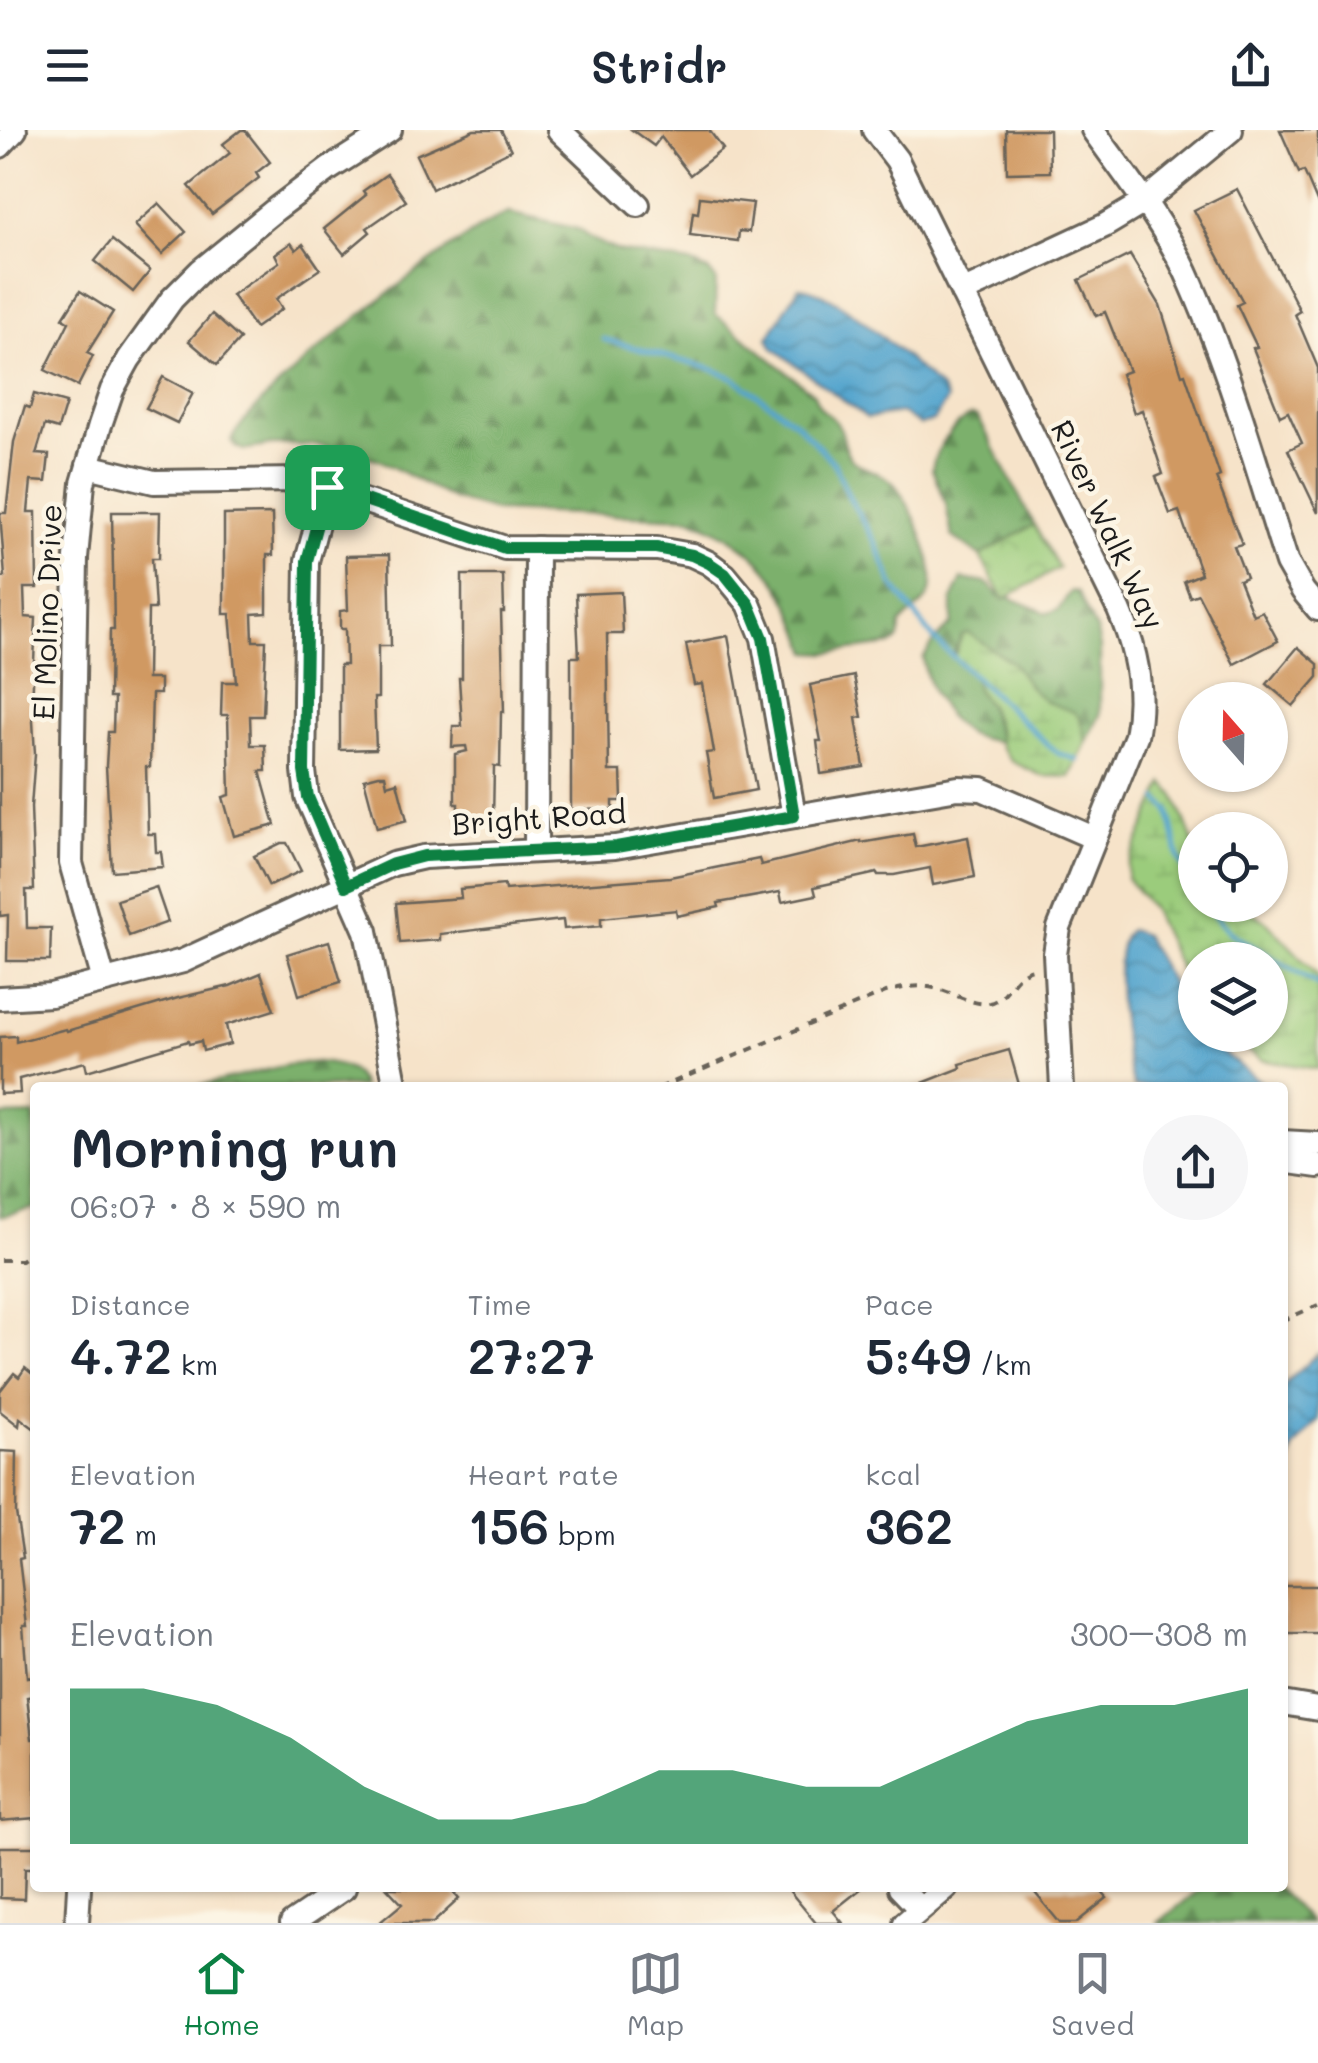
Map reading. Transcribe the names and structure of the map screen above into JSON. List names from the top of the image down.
{
  "streets": {
    "street": ["River Walk Way", "El Molino Drive", "Bright Road"]
  },
  "crossings": [
    ["River Walk Way", "Bright Road"],
    ["El Molino Drive", "Bright Road"]
  ],
  "north": "top",
  "page": {
    "header": "Stridr",
    "heading": ["Morning run", "06:07 · 8 × 590 m"],
    "stats": [
      ["Distance", "4.72 km"],
      ["Time", "27:27"],
      ["Pace", "5:49 /km"],
      ["Elevation", "72 m"],
      ["Heart rate", "156 bpm"],
      ["kcal", "362"]
    ],
    "chart": ["Elevation", "300–308 m"],
    "tabs": ["Home", "Map", "Saved"]
  }
}
